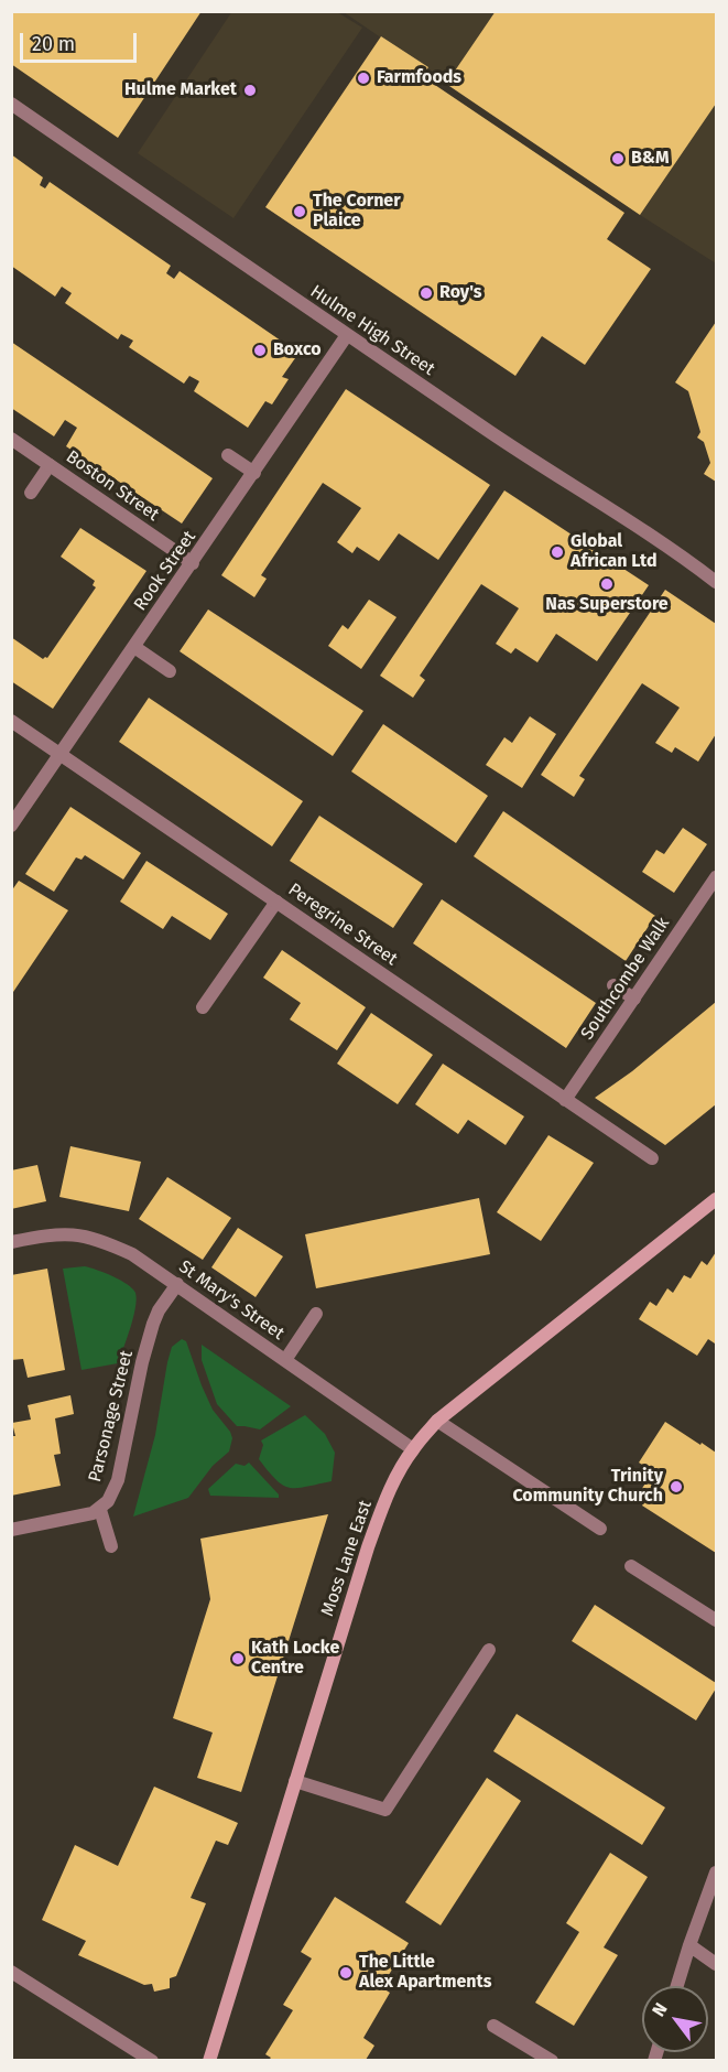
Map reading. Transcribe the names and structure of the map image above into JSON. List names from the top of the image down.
{
  "streets": {
    "main road": ["Moss Lane East"],
    "street": [
      "Hulme High Street",
      "Boston Street",
      "Rook Street",
      "Peregrine Street",
      "Southcombe Walk",
      "St Mary's Street",
      "Parsonage Street"
    ]
  },
  "crossings": [
    ["Hulme High Street", "Rook Street"],
    ["Boston Street", "Rook Street"],
    ["Rook Street", "Peregrine Street"],
    ["Peregrine Street", "Southcombe Walk"],
    ["St Mary's Street", "Parsonage Street"],
    ["St Mary's Street", "Moss Lane East"]
  ],
  "places": [
    "Farmfoods",
    "Hulme Market",
    "B&M",
    "The Corner Plaice",
    "Roy's",
    "Boxco",
    "Global African Ltd",
    "Nas Superstore",
    "Trinity Community Church",
    "Kath Locke Centre",
    "The Little Alex Apartments"
  ],
  "scale_bar": "20 m",
  "north": "top left"
}
